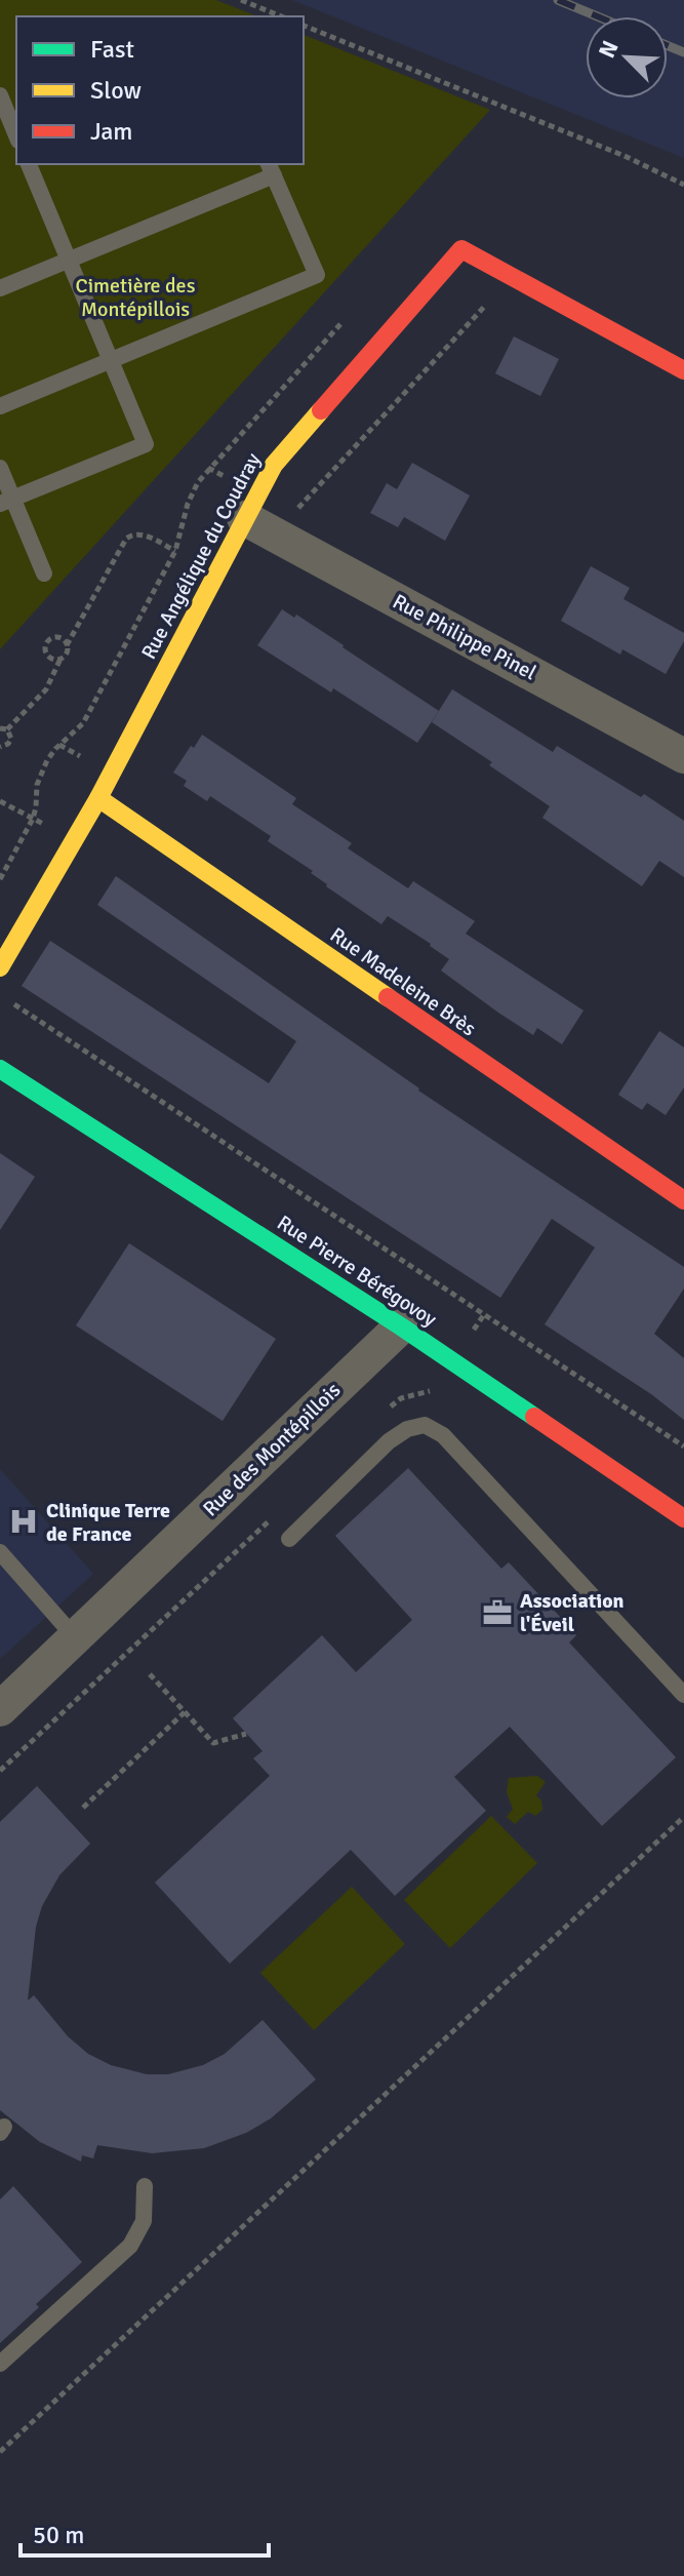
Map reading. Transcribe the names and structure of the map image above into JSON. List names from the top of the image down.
{
  "streets": {
    "street": [
      "Rue Angélique du Coudray",
      "Rue Philippe Pinel",
      "Rue Madeleine Brès",
      "Rue Pierre Bérégovoy",
      "Rue des Montépillois"
    ]
  },
  "crossings": [
    ["Rue Angélique du Coudray", "Rue Philippe Pinel"],
    ["Rue Angélique du Coudray", "Rue Madeleine Brès"],
    ["Rue Pierre Bérégovoy", "Rue des Montépillois"]
  ],
  "parks": ["Cimetière des Montépillois"],
  "places": {
    "hospital": ["Clinique Terre de France"],
    "office": ["Association l'Éveil"]
  },
  "legend": ["Fast", "Slow", "Jam"],
  "scale_bar": "50 m",
  "north": "top left"
}
